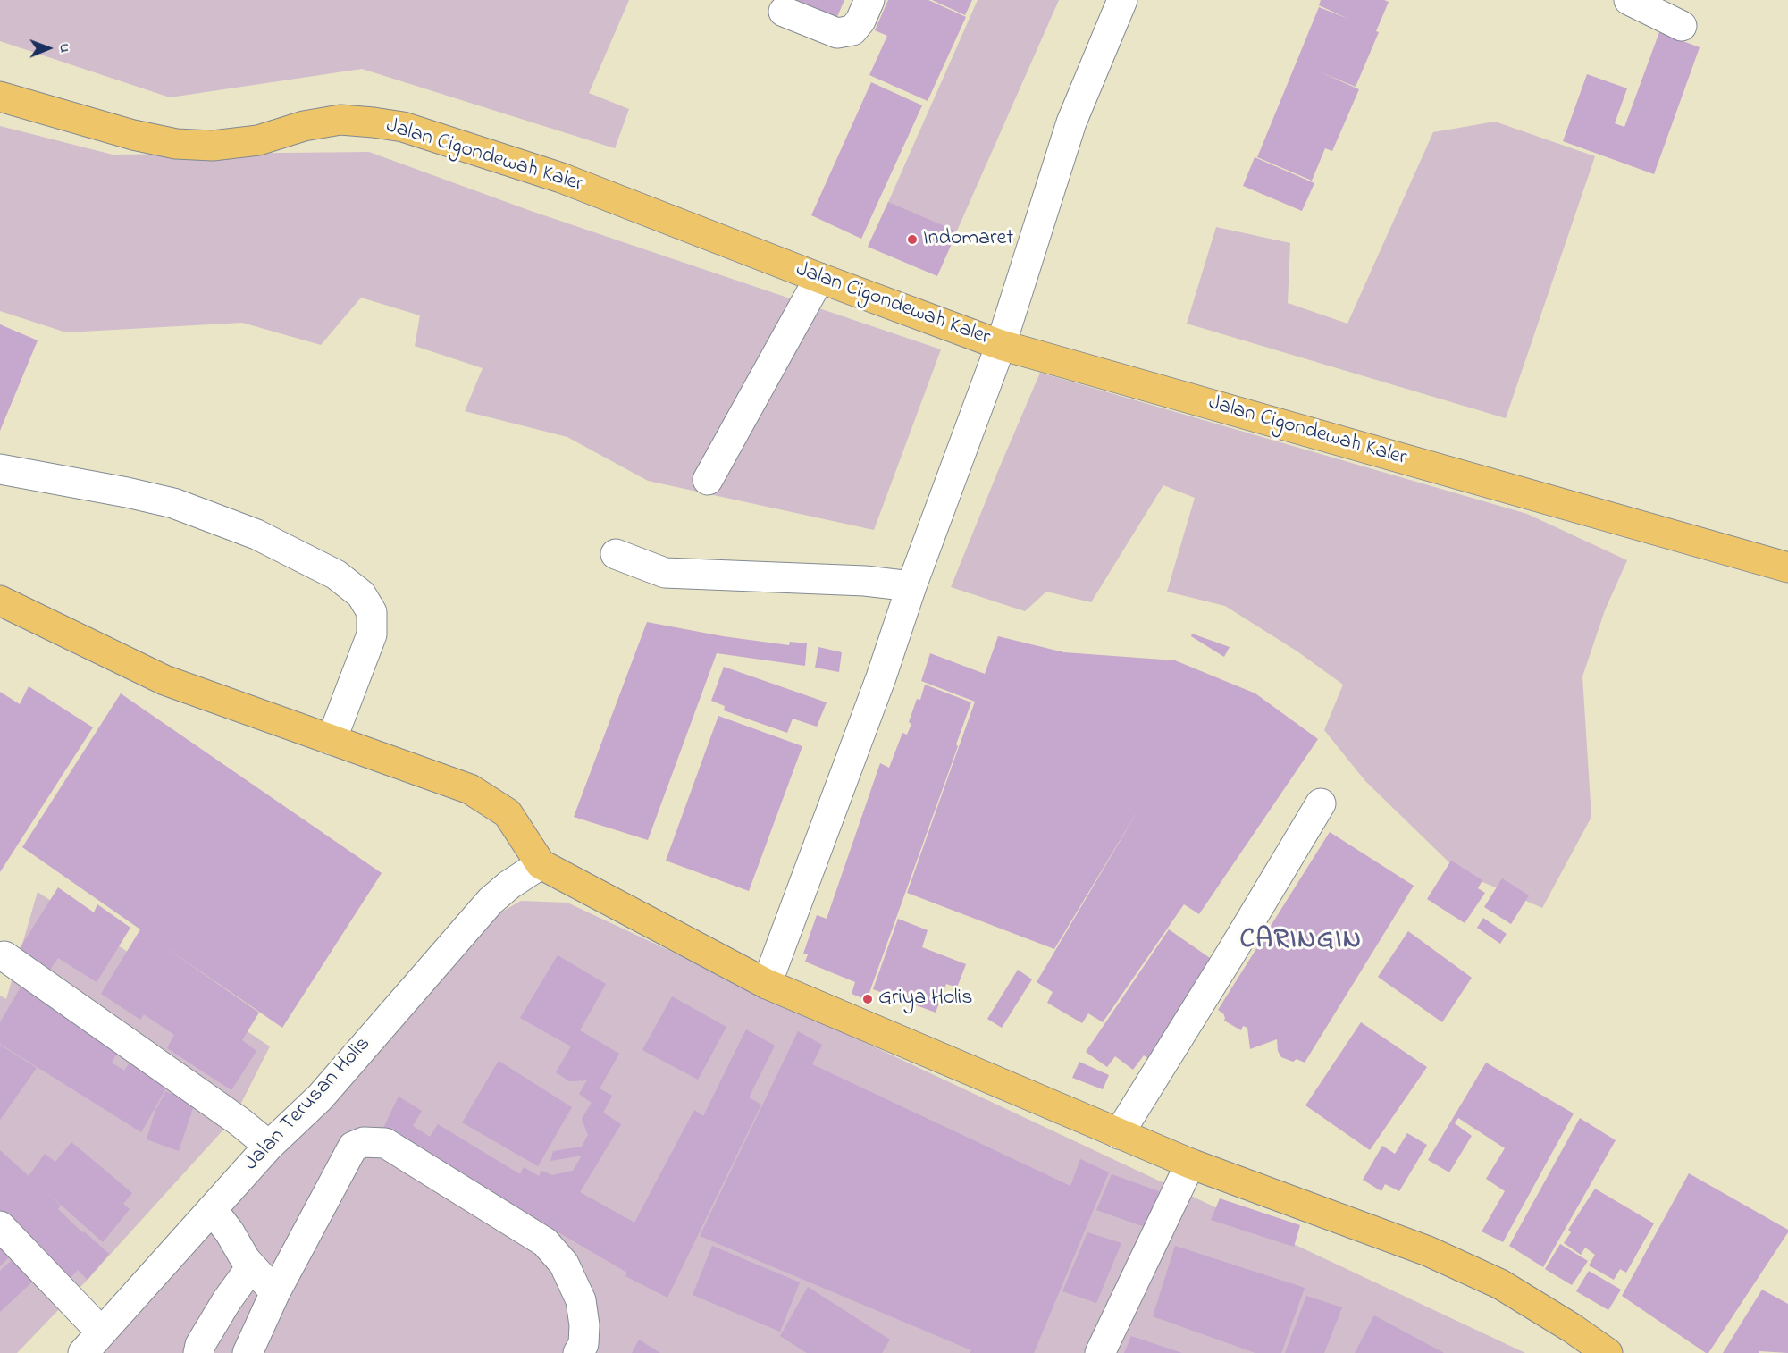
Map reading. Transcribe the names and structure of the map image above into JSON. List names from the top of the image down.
{
  "streets": {
    "main road": ["Jalan Cigondewah Kaler"],
    "street": ["Jalan Terusan Holis"]
  },
  "districts": ["CARINGIN"],
  "places": ["Indomaret", "Griya Holis"],
  "north": "right"
}
